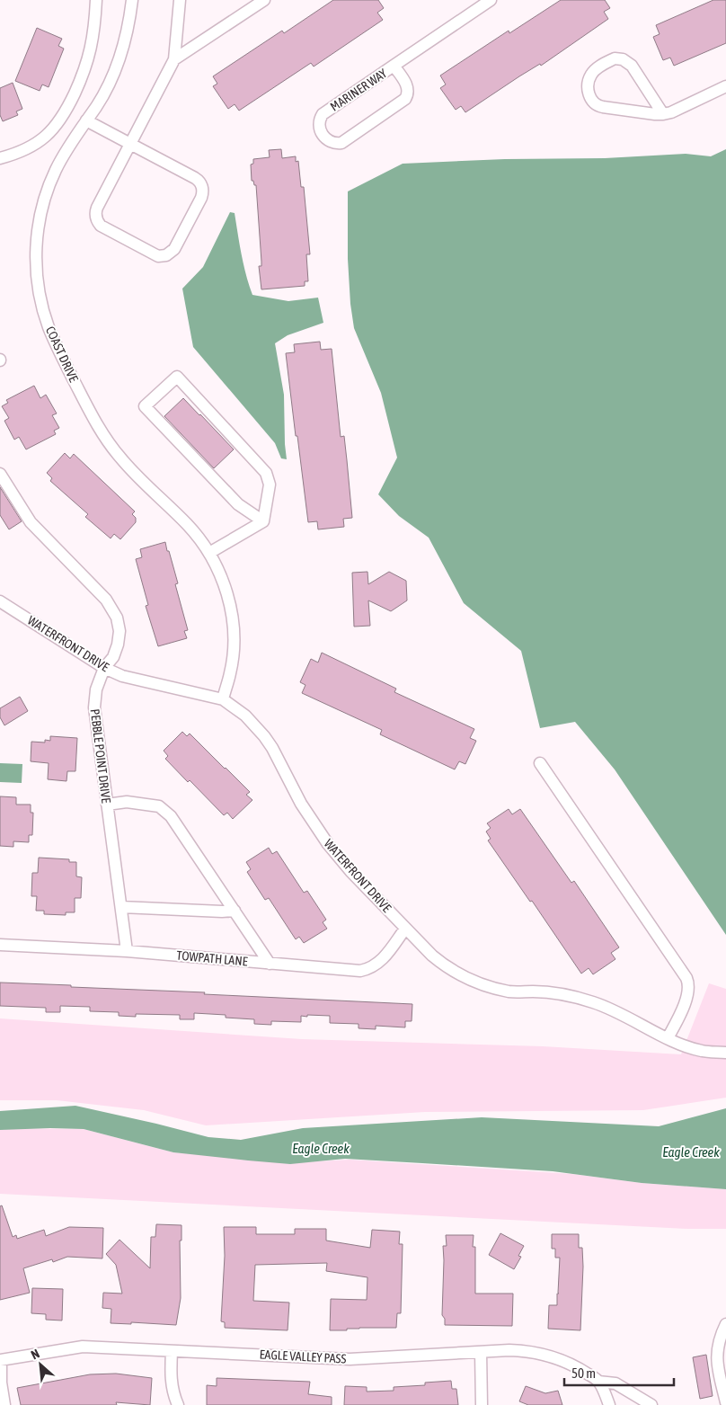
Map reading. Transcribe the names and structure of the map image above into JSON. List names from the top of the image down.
{
  "streets": {
    "street": [
      "MARINER WAY",
      "COAST DRIVE",
      "WATERFRONT DRIVE",
      "PEBBLE POINT DRIVE",
      "TOWPATH LANE",
      "EAGLE VALLEY PASS"
    ]
  },
  "crossings": [
    ["COAST DRIVE", "WATERFRONT DRIVE"],
    ["WATERFRONT DRIVE", "PEBBLE POINT DRIVE"],
    ["WATERFRONT DRIVE", "TOWPATH LANE"],
    ["PEBBLE POINT DRIVE", "TOWPATH LANE"]
  ],
  "water": ["Eagle Creek"],
  "scale_bar": "50 m",
  "north": "top left"
}
